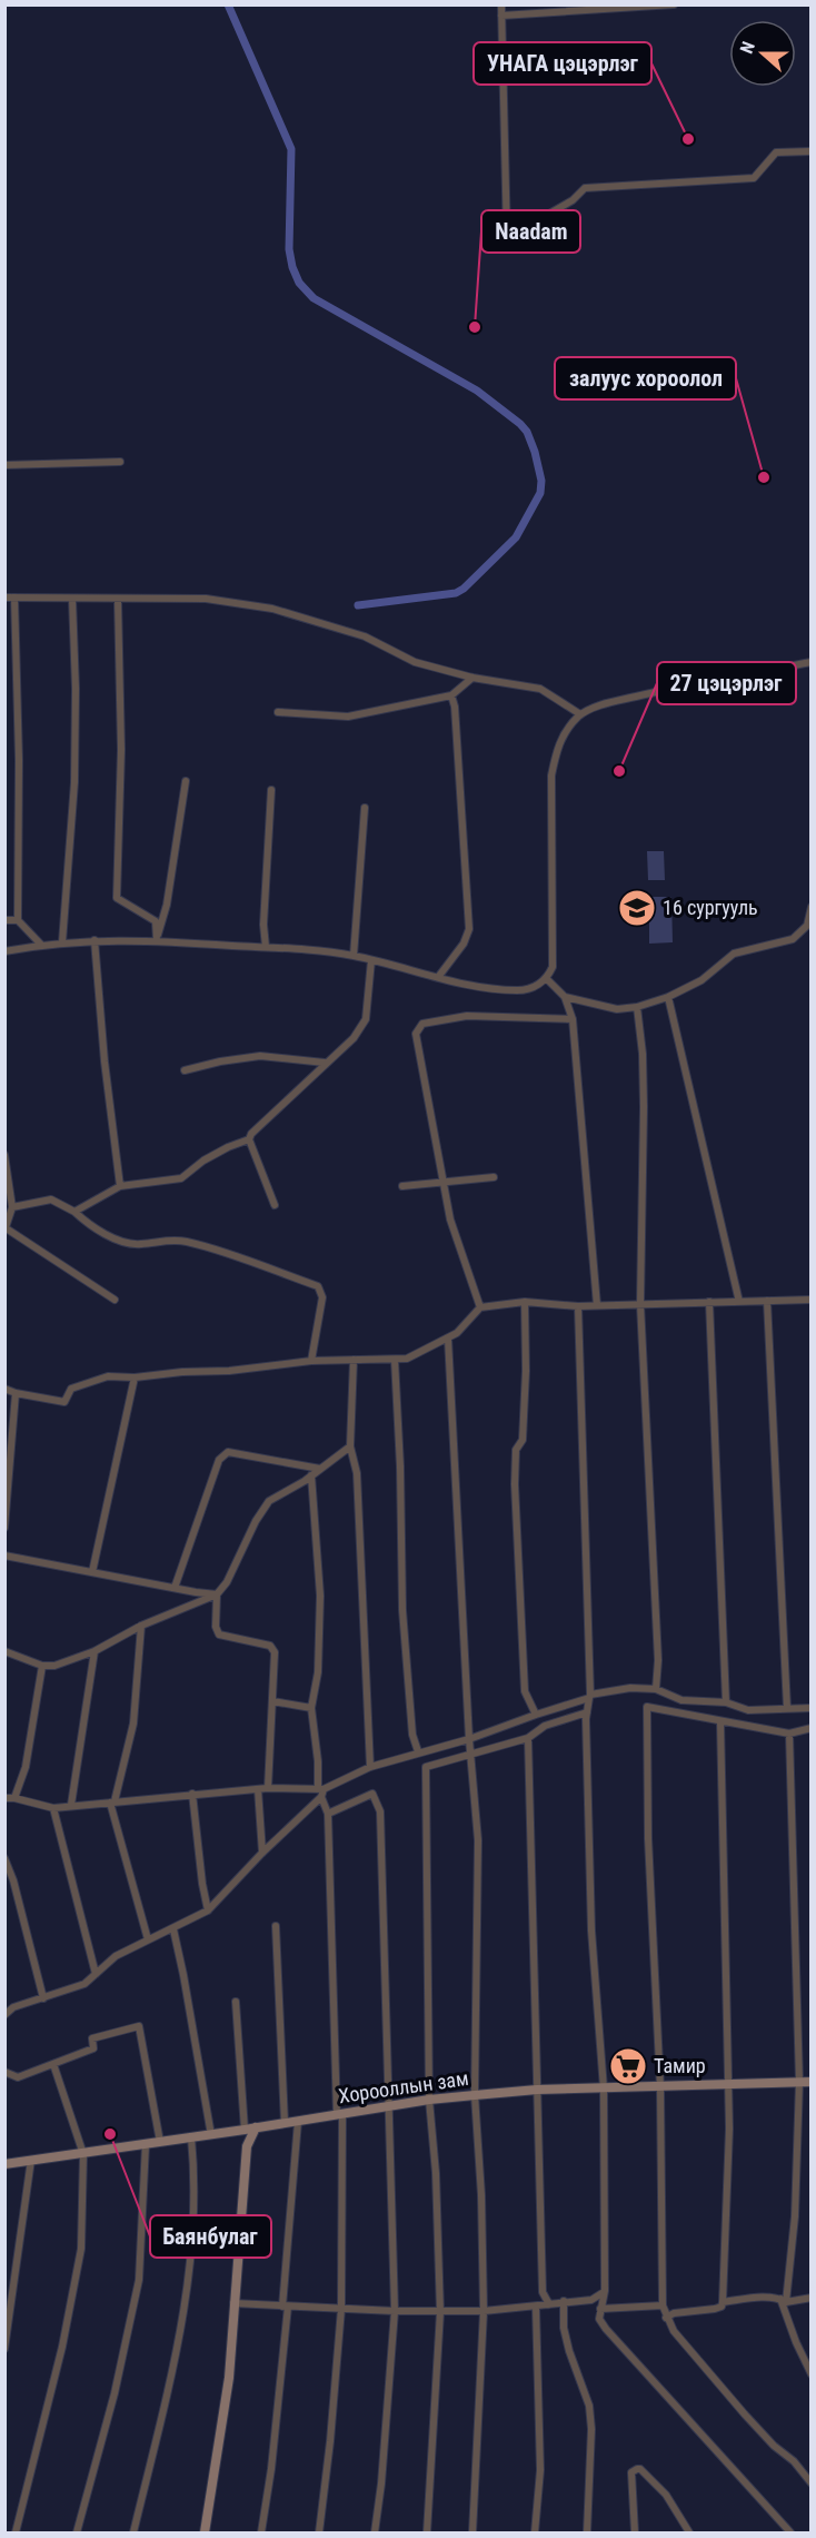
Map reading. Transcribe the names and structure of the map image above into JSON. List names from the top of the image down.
{
  "streets": {
    "street": ["Хорооллын зам"]
  },
  "places": {
    "other": [
      "УНАГА цэцэрлэг",
      "Naadam",
      "залуус хороолол",
      "27 цэцэрлэг",
      "Баянбулаг"
    ],
    "school or university": ["16 сургууль"],
    "supermarket": ["Тамир"]
  },
  "north": "left"
}
